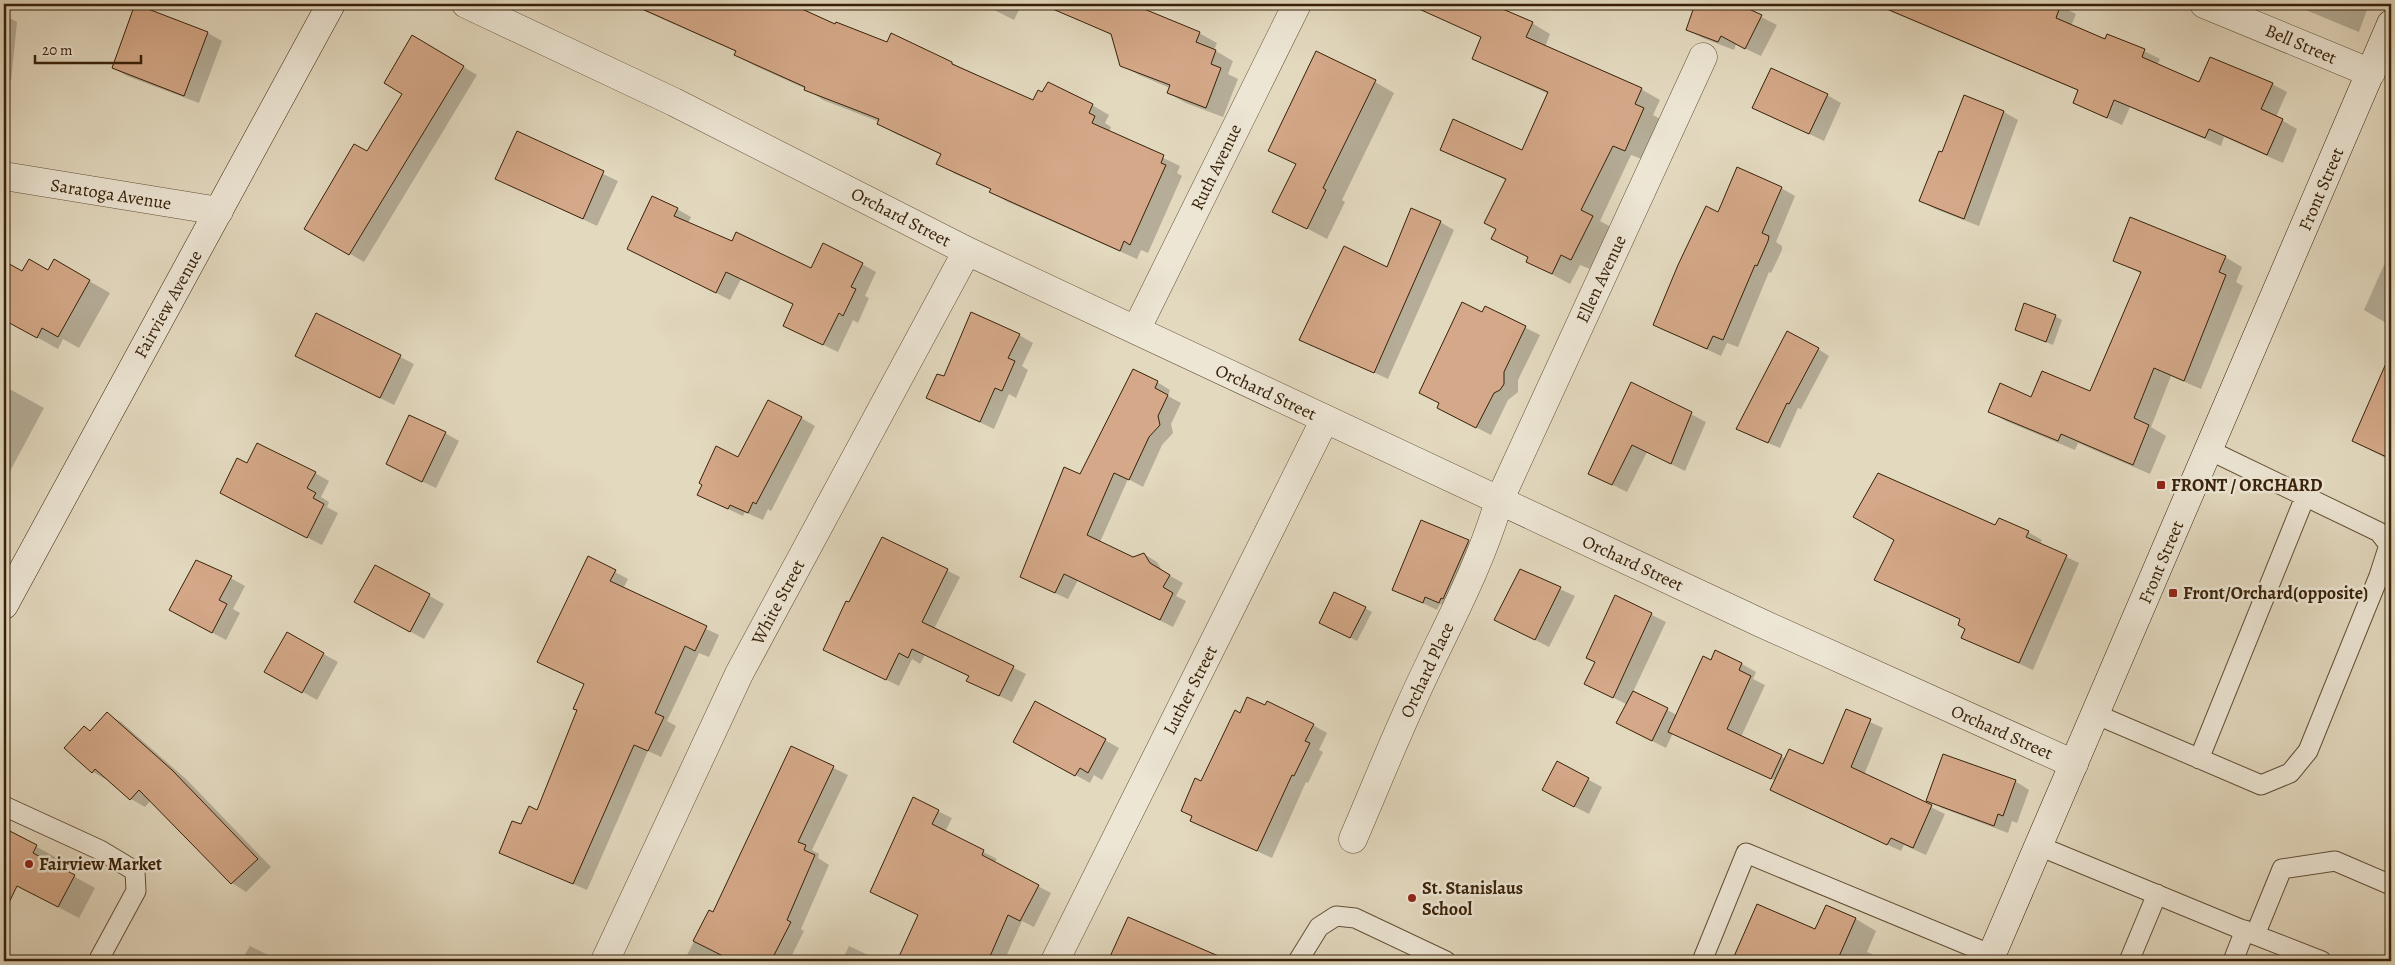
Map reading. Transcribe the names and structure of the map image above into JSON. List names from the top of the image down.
{
  "streets": {
    "street": [
      "Bell Street",
      "Ruth Avenue",
      "Front Street",
      "Saratoga Avenue",
      "Orchard Street",
      "Ellen Avenue",
      "Fairview Avenue",
      "White Street",
      "Orchard Place",
      "Luther Street"
    ]
  },
  "crossings": [
    ["Bell Street", "Front Street"],
    ["Ruth Avenue", "Orchard Street"],
    ["Front Street", "Orchard Street"],
    ["Saratoga Avenue", "Fairview Avenue"],
    ["Orchard Street", "Ellen Avenue"],
    ["Orchard Street", "White Street"],
    ["Orchard Street", "Orchard Place"],
    ["Orchard Street", "Luther Street"],
    ["Ellen Avenue", "Orchard Place"]
  ],
  "places": {
    "transit": ["FRONT / ORCHARD", "Front/Orchard(opposite)"],
    "other": ["Fairview Market", "St. Stanislaus School"]
  },
  "scale_bar": "20 m"
}
